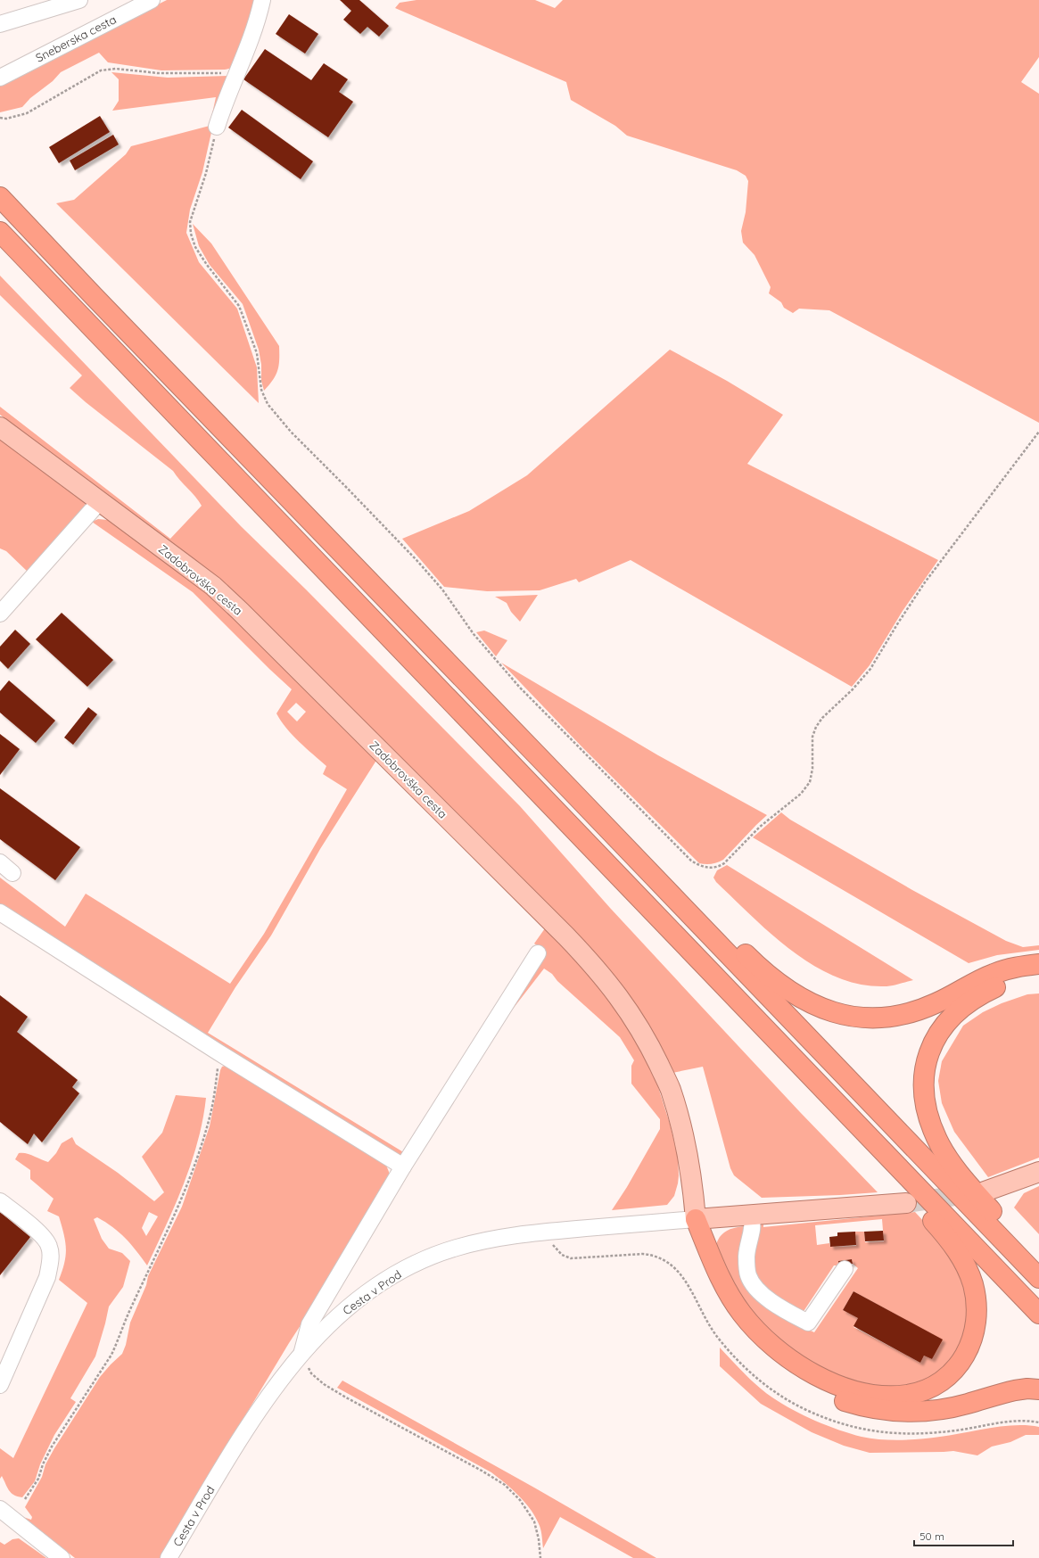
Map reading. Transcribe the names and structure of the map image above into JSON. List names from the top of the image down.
{
  "streets": {
    "main road": ["Zadobrovška cesta"],
    "street": ["Sneberska cesta", "Cesta v Prod"]
  },
  "crossings": [
    ["Zadobrovška cesta", "Cesta v Prod"]
  ],
  "scale_bar": "50 m"
}
